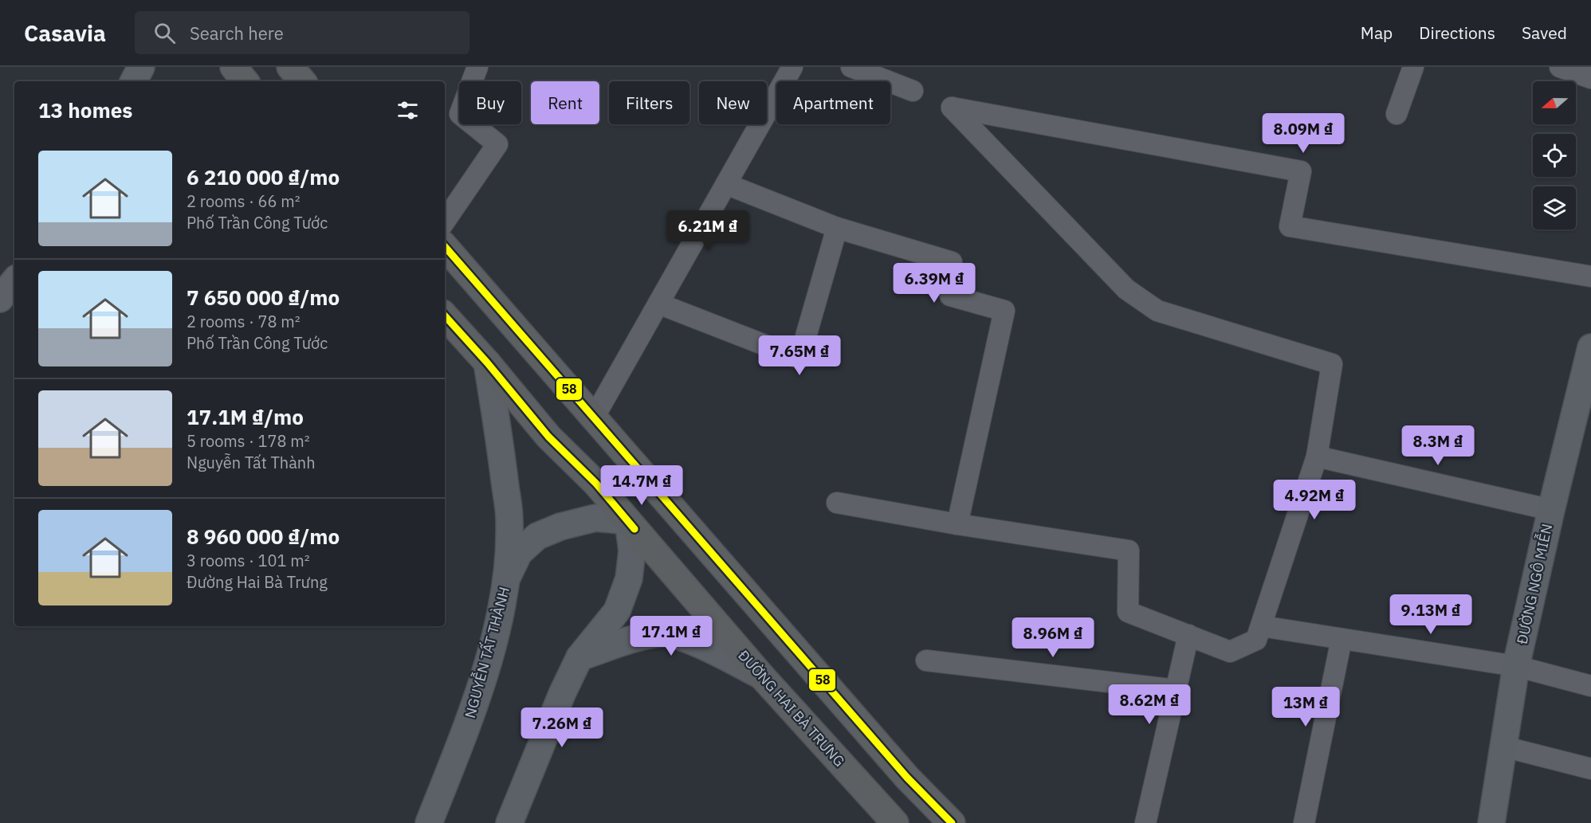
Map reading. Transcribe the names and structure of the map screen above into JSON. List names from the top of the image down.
{
  "streets": {
    "highway": ["ĐƯỜNG HAI BÀ TRƯNG"],
    "main road": ["ĐƯỜNG NGÔ MIỄN", "NGUYỄN TẤT THÀNH"]
  },
  "crossings": [
    ["NGUYỄN TẤT THÀNH", "ĐƯỜNG HAI BÀ TRƯNG"]
  ],
  "lines": ["transit line 58"],
  "north": "left",
  "page": {
    "header": "Casavia",
    "search": "Search here",
    "nav": ["Map", "Directions", "Saved"],
    "chip": [
      "Buy",
      "Rent",
      "Filters",
      "New",
      "Apartment"
    ],
    "heading": "13 homes",
    "price": [
      "8.09M ₫",
      "6.21M ₫",
      "6.39M ₫",
      "7.65M ₫",
      "8.3M ₫",
      "14.7M ₫",
      "4.92M ₫",
      "9.13M ₫",
      "17.1M ₫",
      "8.96M ₫",
      "8.62M ₫",
      "13M ₫",
      "7.26M ₫"
    ],
    "list": [
      {
        "name": "6 210 000 ₫/mo",
        "note": "2 rooms · 66 m² · Phố Trần Công Tước"
      },
      {
        "name": "7 650 000 ₫/mo",
        "note": "2 rooms · 78 m² · Phố Trần Công Tước"
      },
      {
        "name": "17.1M ₫/mo",
        "note": "5 rooms · 178 m² · Nguyễn Tất Thành"
      },
      {
        "name": "8 960 000 ₫/mo",
        "note": "3 rooms · 101 m² · Đường Hai Bà Trưng"
      }
    ]
  }
}
